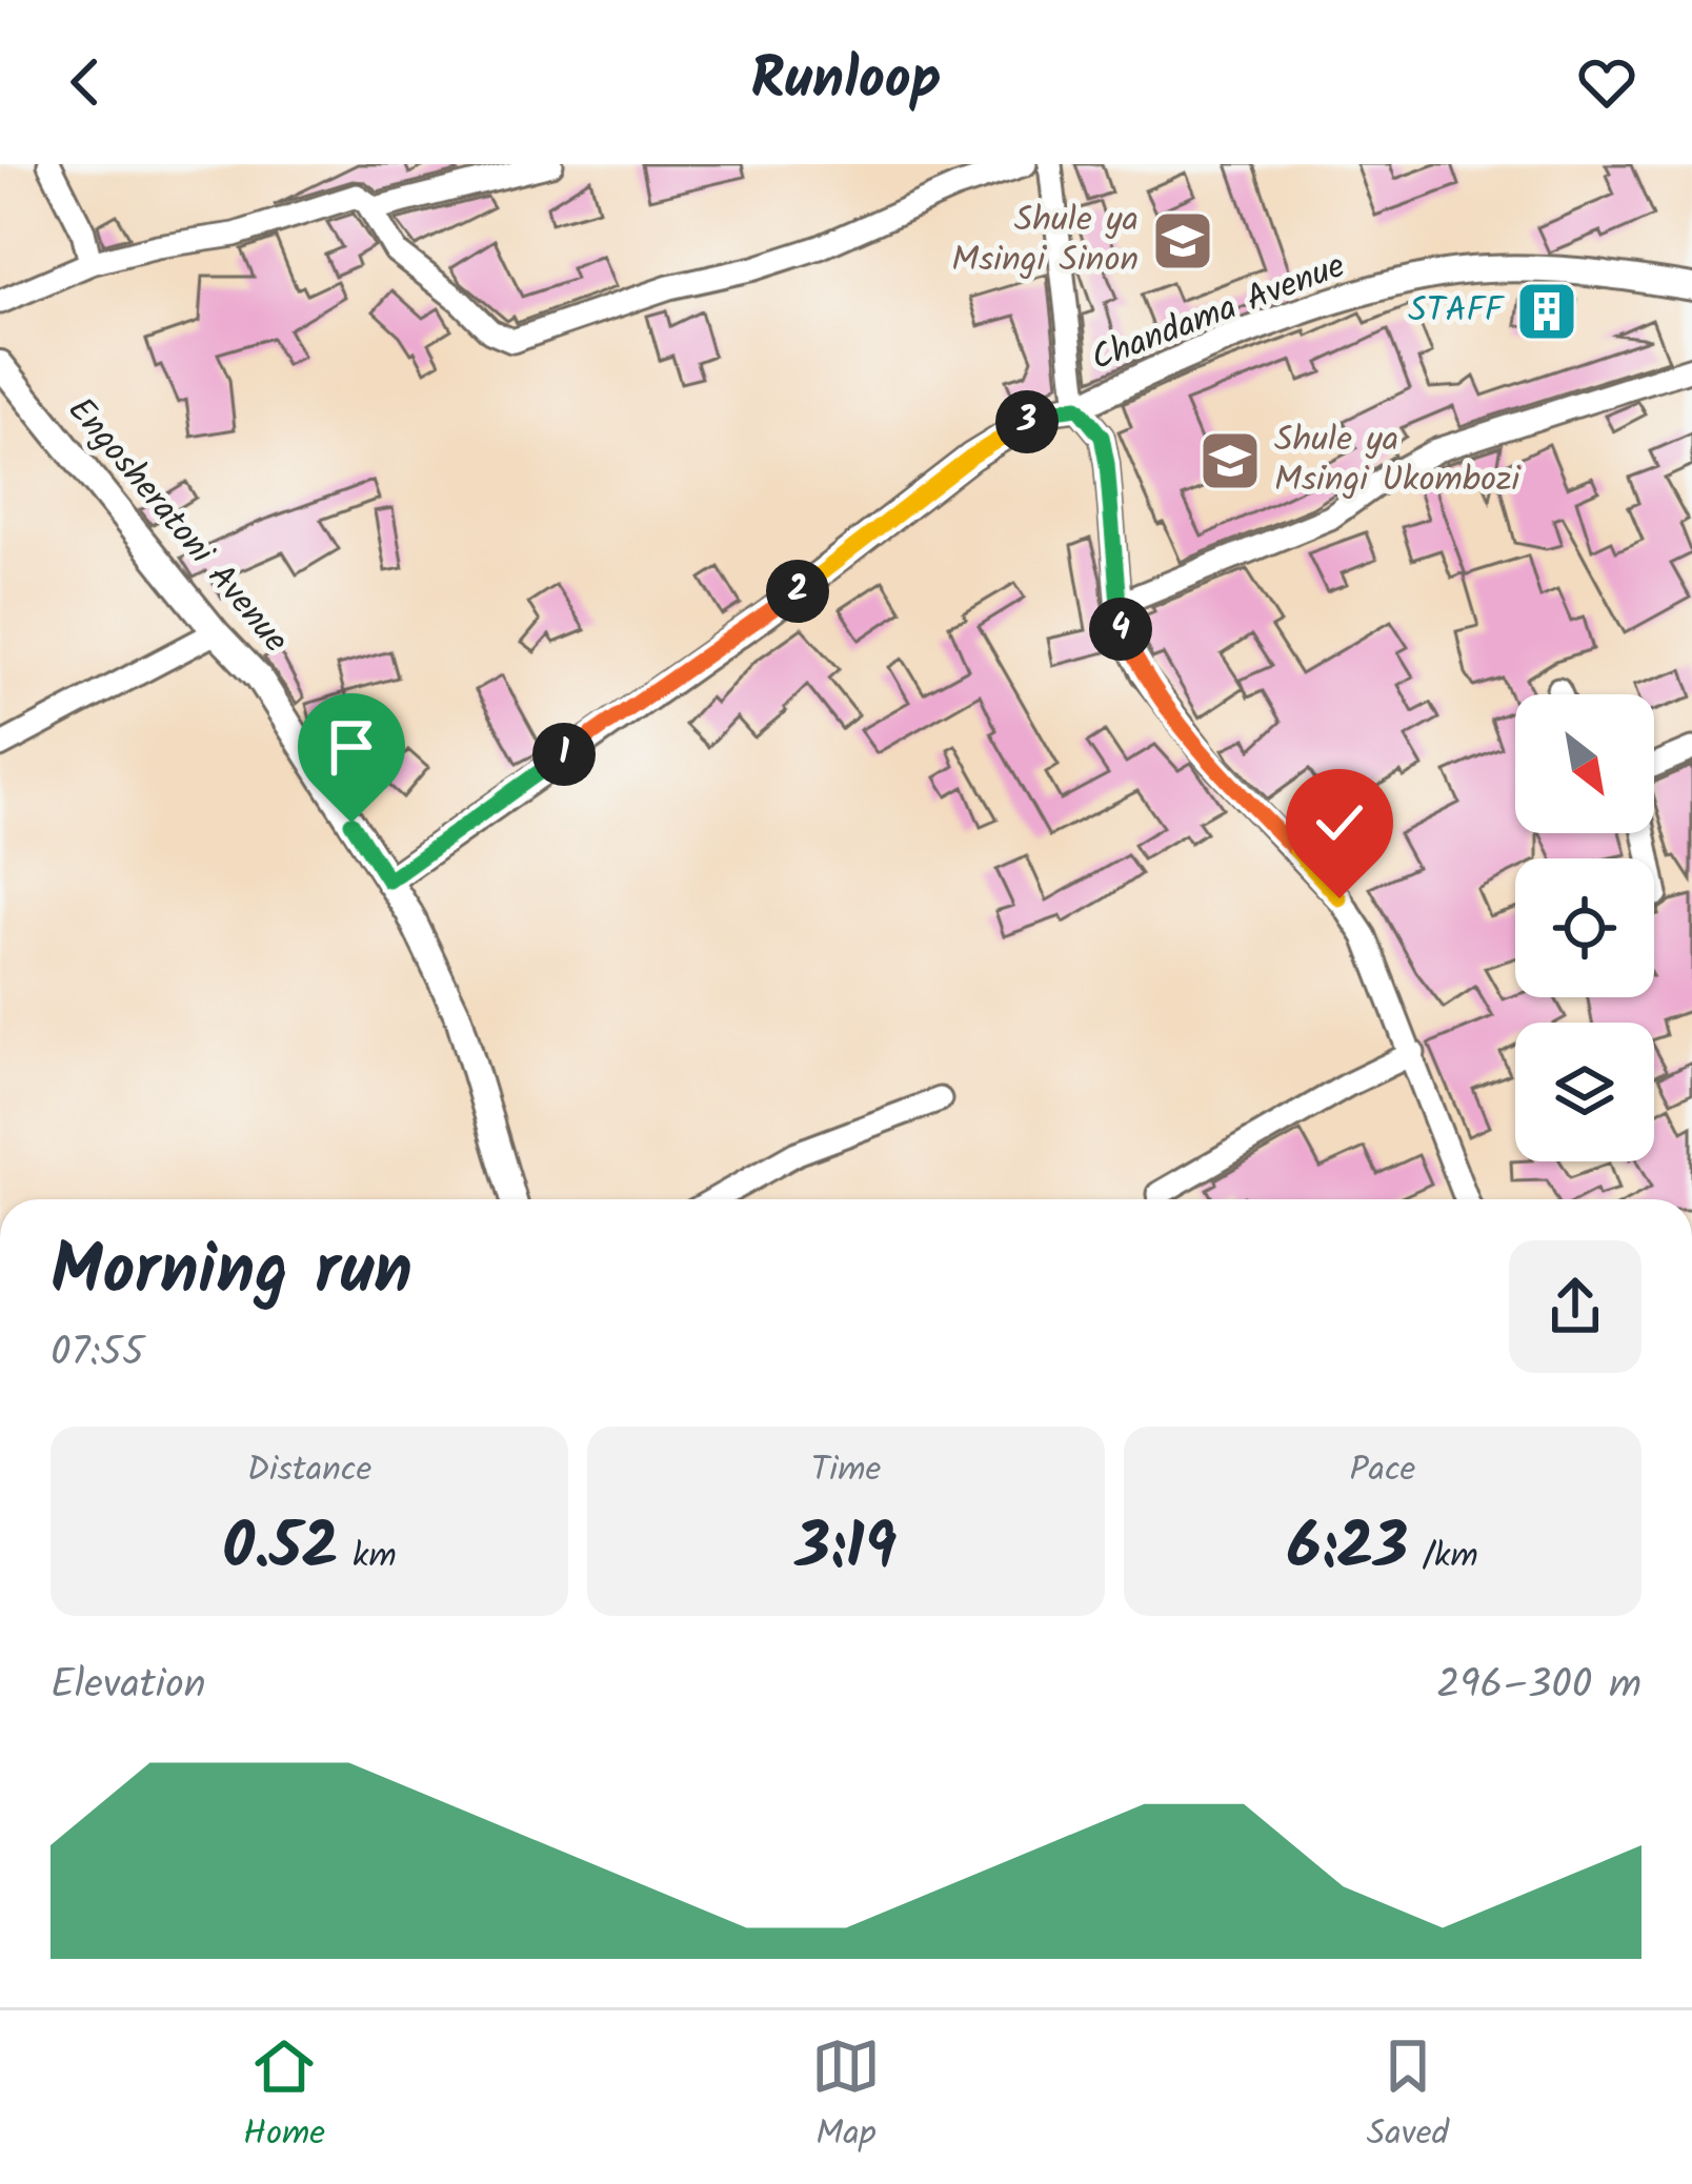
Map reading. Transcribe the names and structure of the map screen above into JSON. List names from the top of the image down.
{
  "streets": {
    "street": ["Chandama Avenue", "Engosheratoni Avenue"]
  },
  "crossings": [
    ["Chandama Avenue", "Engosheratoni Avenue"]
  ],
  "places": {
    "school or university": ["Shule ya Msingi Sinon", "Shule ya Msingi Ukombozi"],
    "building": ["STAFF"]
  },
  "north": "bottom right",
  "page": {
    "header": "Runloop",
    "pins": [
      "3",
      "2",
      "4",
      "1"
    ],
    "heading": ["Morning run", "07:55"],
    "stats": [
      ["Distance", "0.52 km"],
      ["Time", "3:19"],
      ["Pace", "6:23 /km"]
    ],
    "chart": ["Elevation", "296–300 m"],
    "tabs": ["Home", "Map", "Saved"]
  }
}
